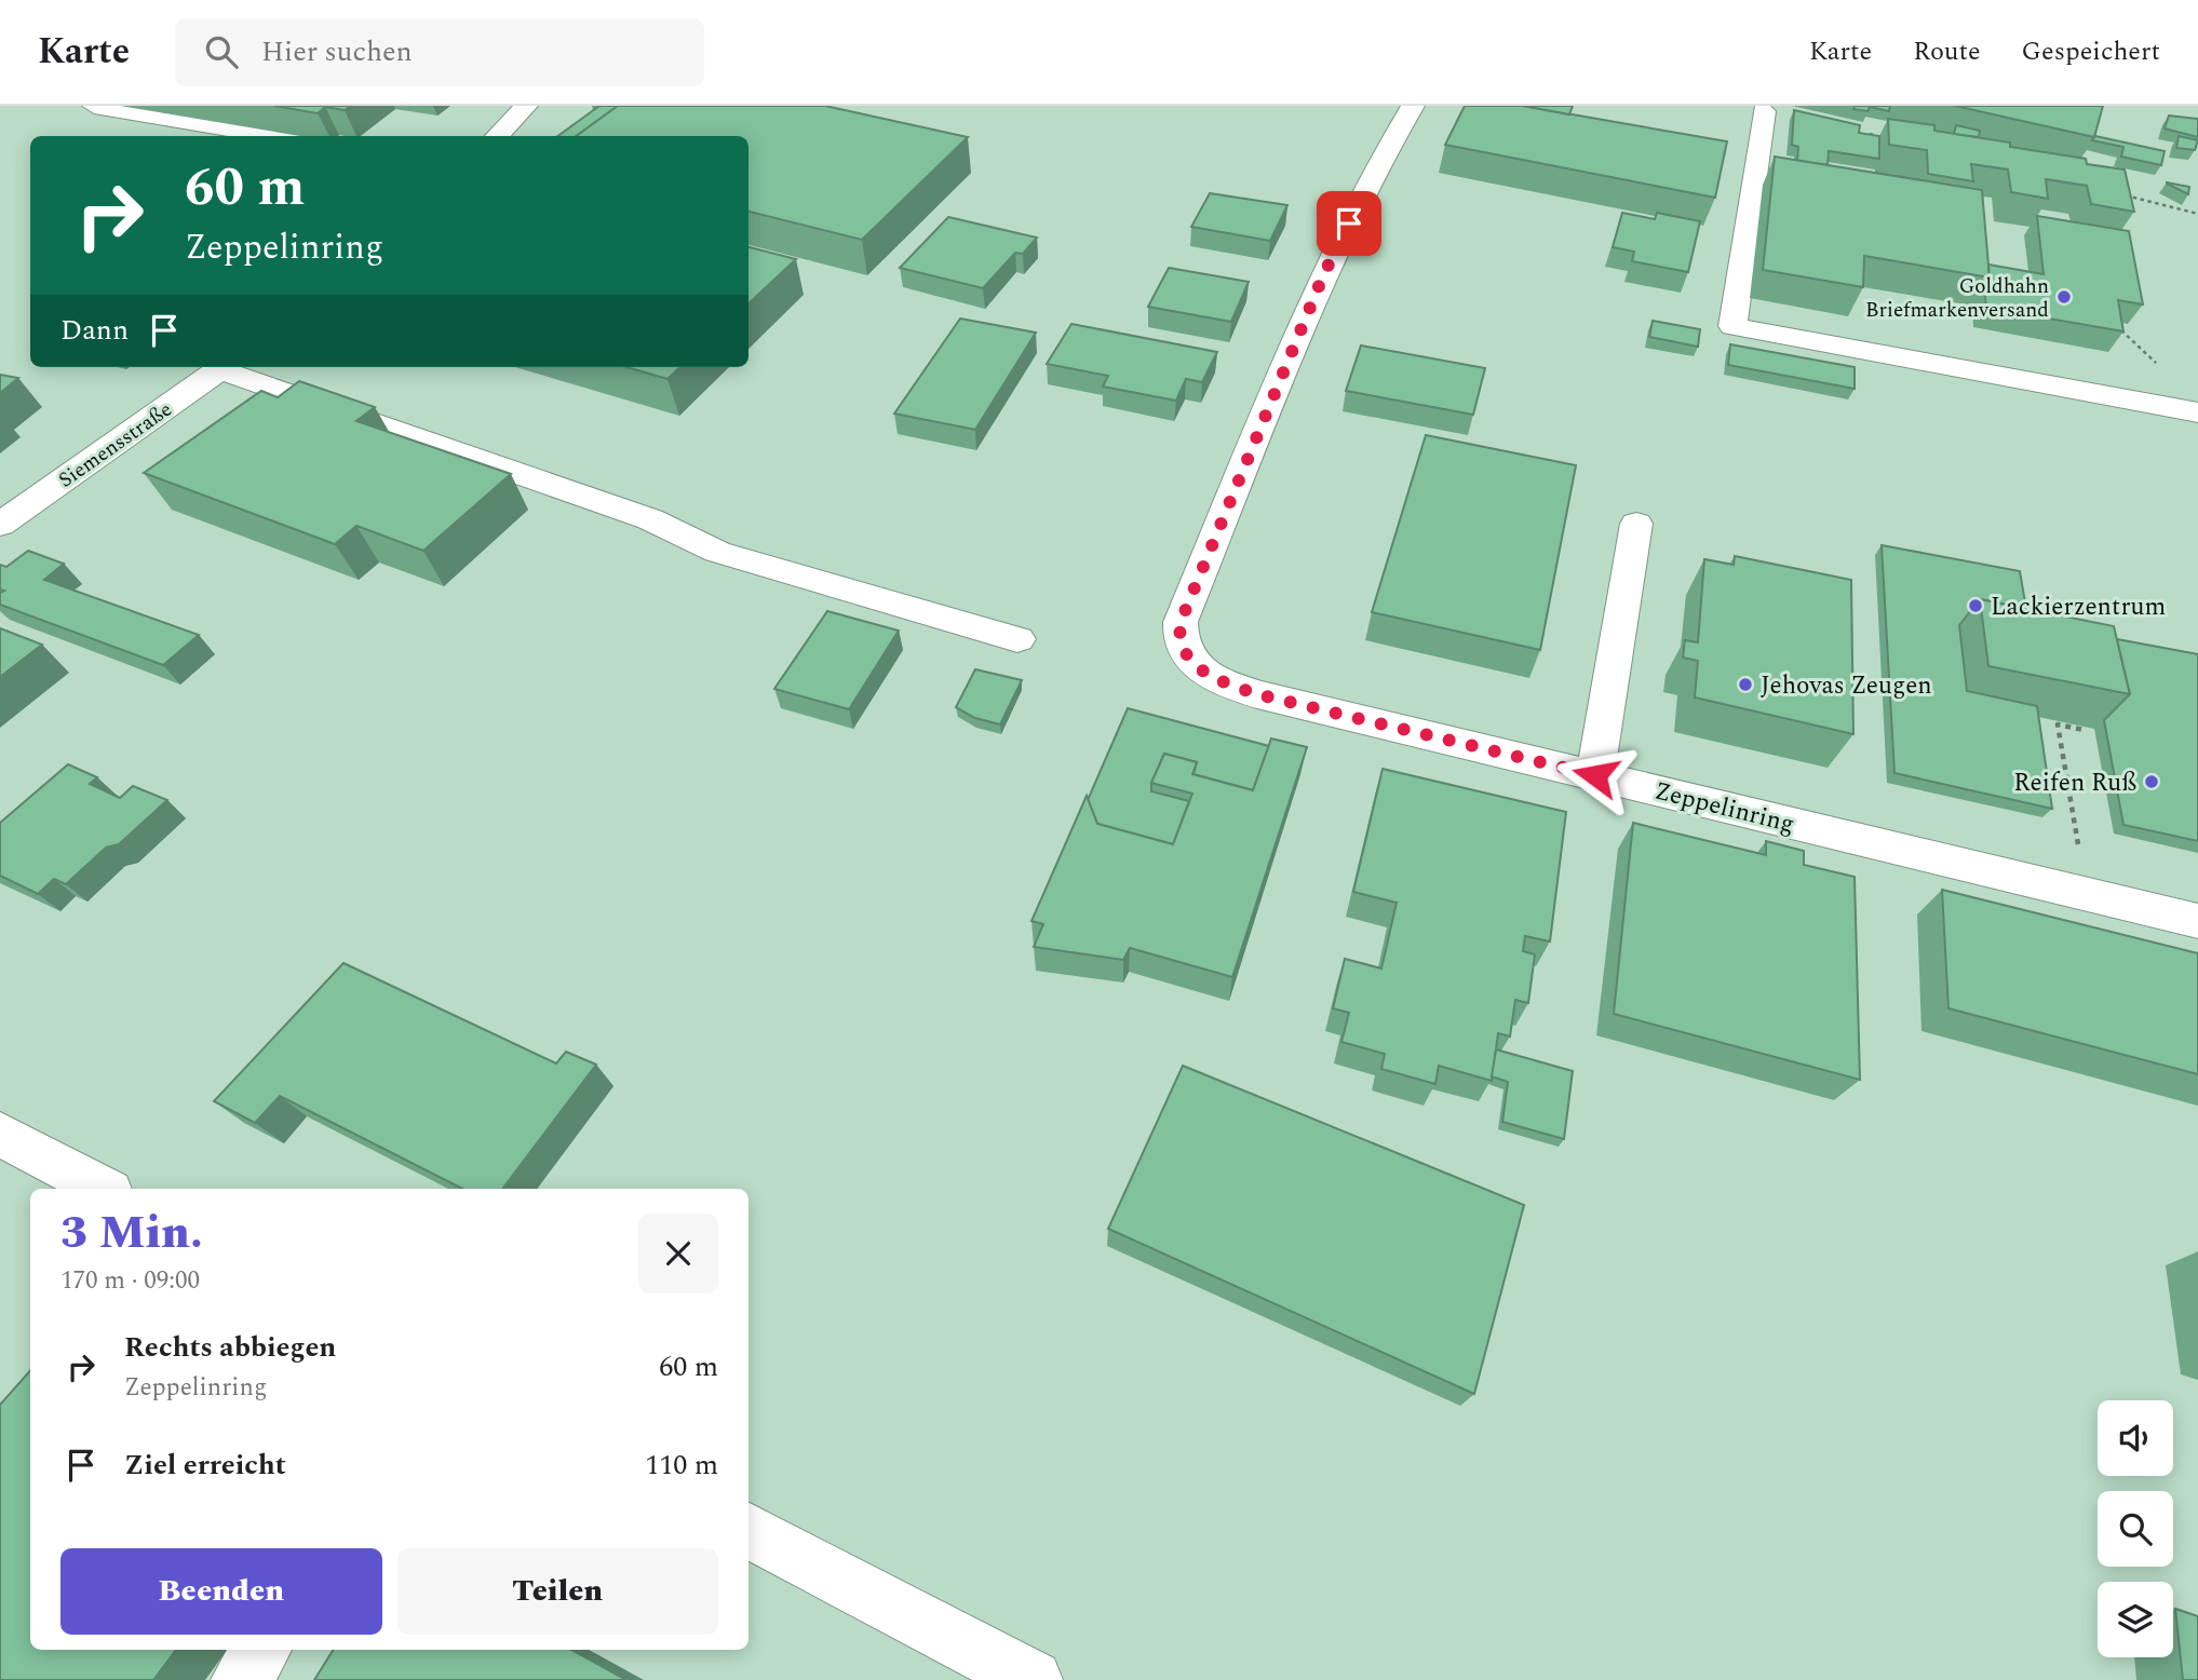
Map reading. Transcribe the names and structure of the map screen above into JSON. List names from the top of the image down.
{
  "streets": {
    "street": ["Siemensstraße", "Zeppelinring"]
  },
  "places": [
    "Goldhahn Briefmarkenversand",
    "Lackierzentrum",
    "Jehovas Zeugen",
    "Reifen Ruß"
  ],
  "page": {
    "header": "Karte",
    "search": "Hier suchen",
    "nav": ["Karte", "Route", "Gespeichert"],
    "turn": ["60 m", "Zeppelinring"],
    "then": "Dann",
    "heading": ["3 Min.", "170 m · 09:00"],
    "list": [
      {
        "name": "Rechts abbiegen",
        "note": "Zeppelinring",
        "value": "60 m"
      },
      {
        "name": "Ziel erreicht",
        "value": "110 m"
      }
    ],
    "buttons": ["Beenden", "Teilen"]
  }
}
